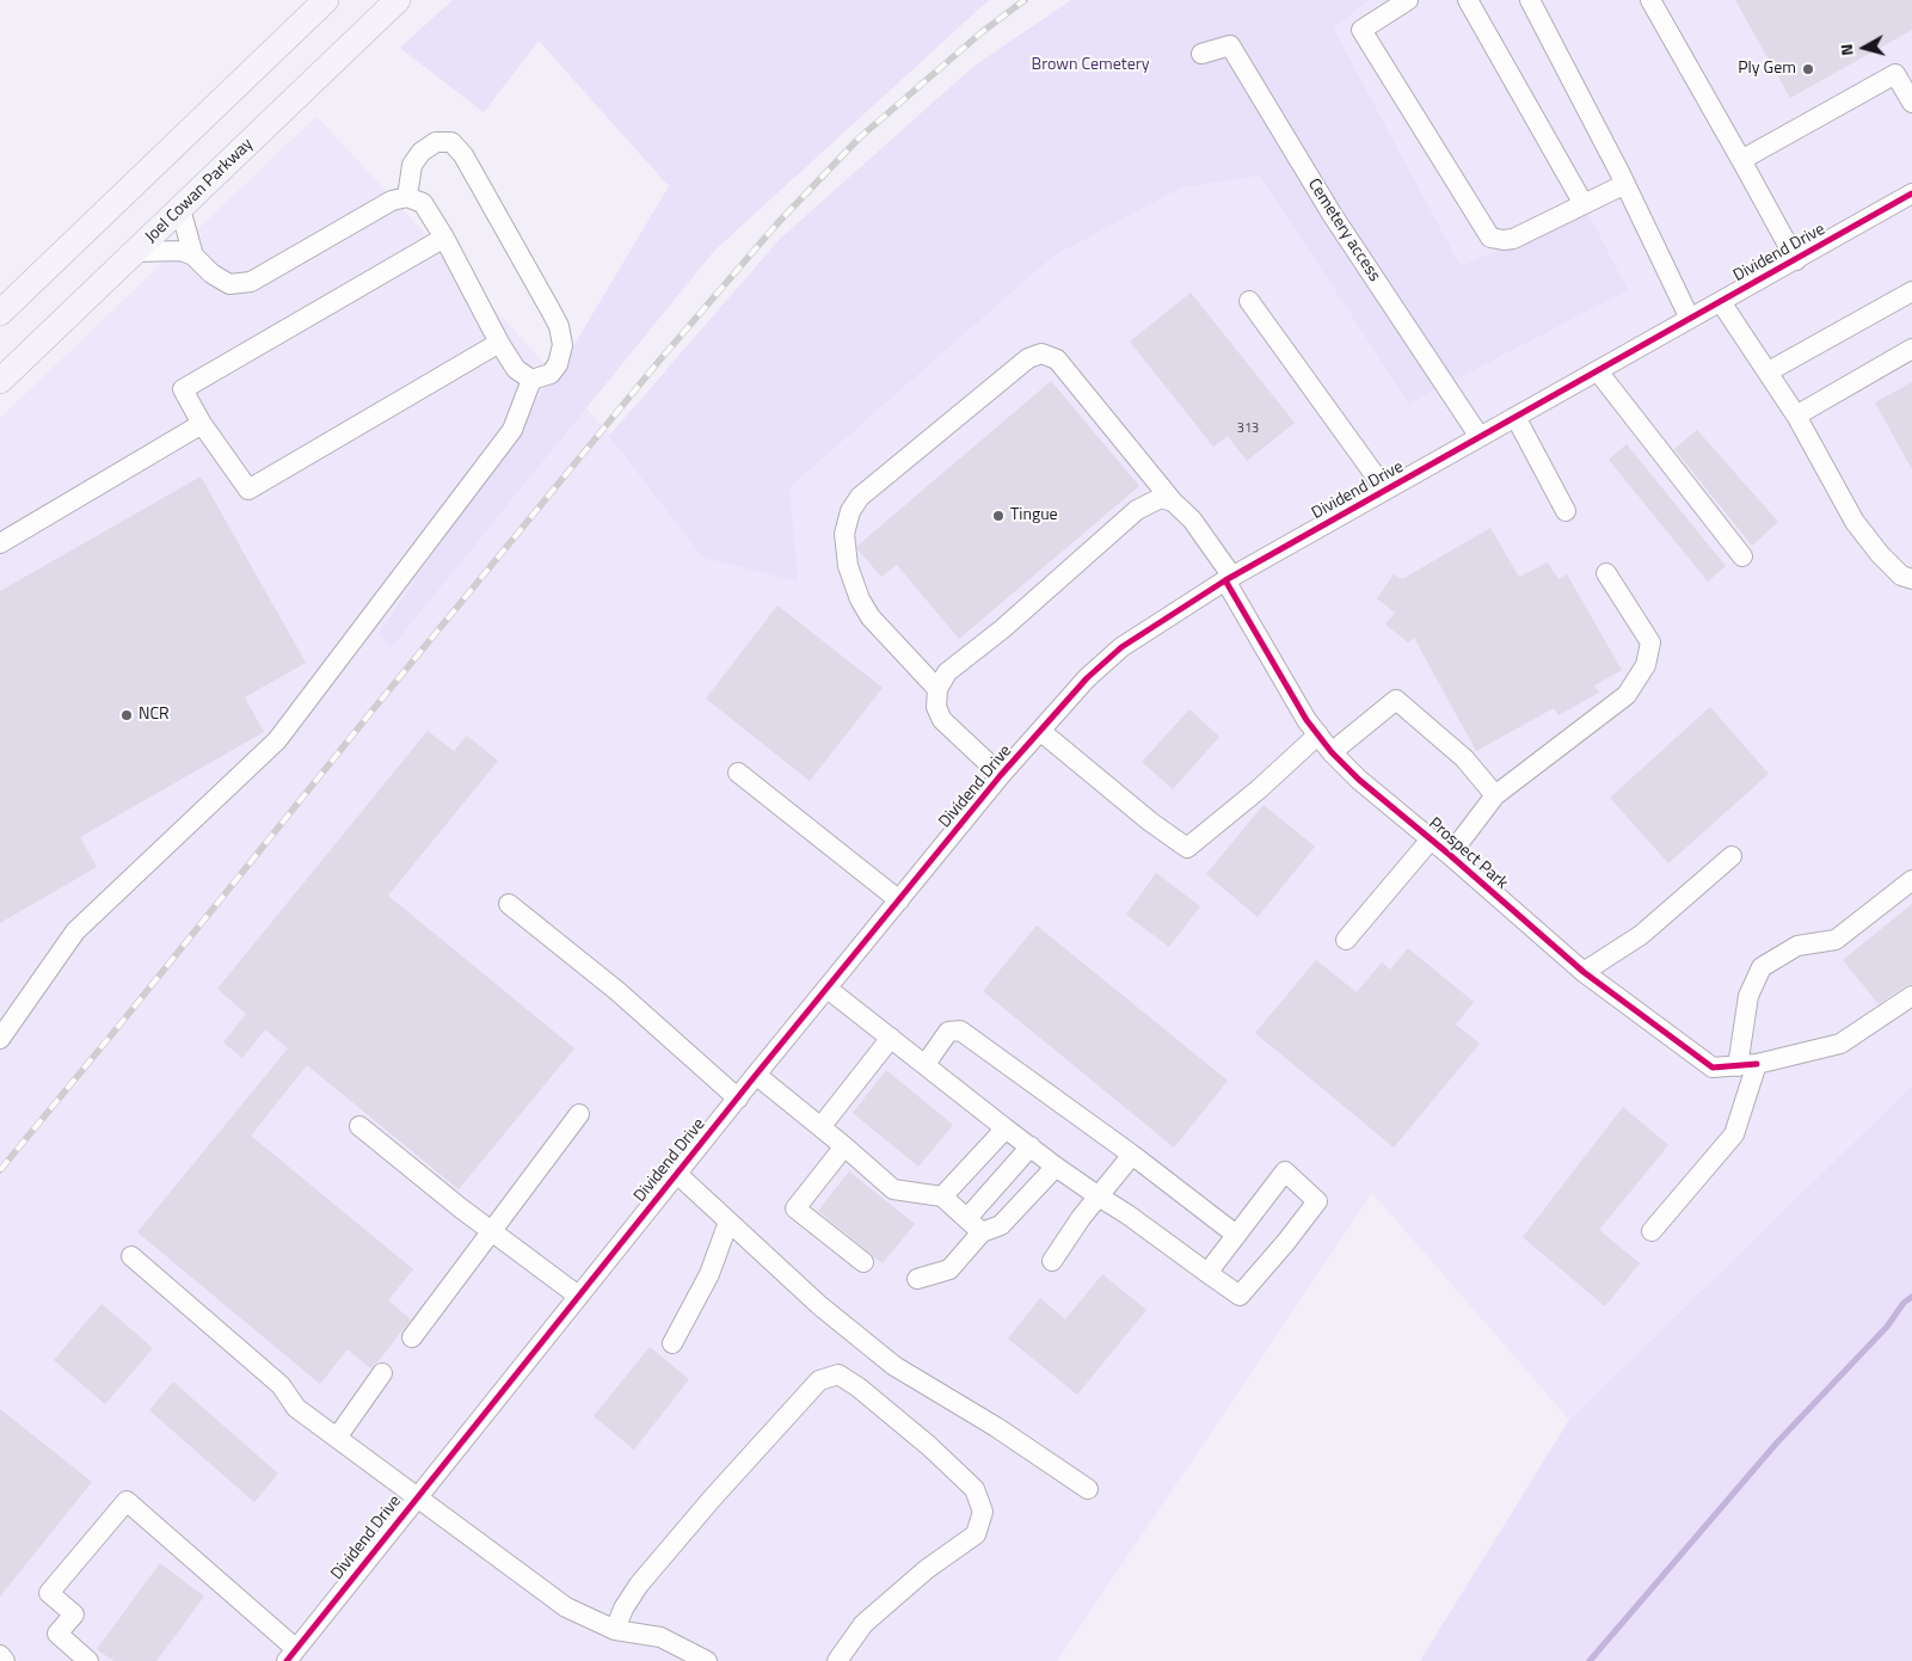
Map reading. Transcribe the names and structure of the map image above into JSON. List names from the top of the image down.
{
  "streets": {
    "main road": ["Joel Cowan Parkway"],
    "street": ["Cemetery access", "Dividend Drive", "Prospect Park"]
  },
  "crossings": [
    ["Cemetery access", "Dividend Drive"],
    ["Dividend Drive", "Prospect Park"]
  ],
  "parks": ["Brown Cemetery"],
  "places": ["Ply Gem", "Tingue", "NCR"],
  "house_numbers": ["313"],
  "north": "left"
}
